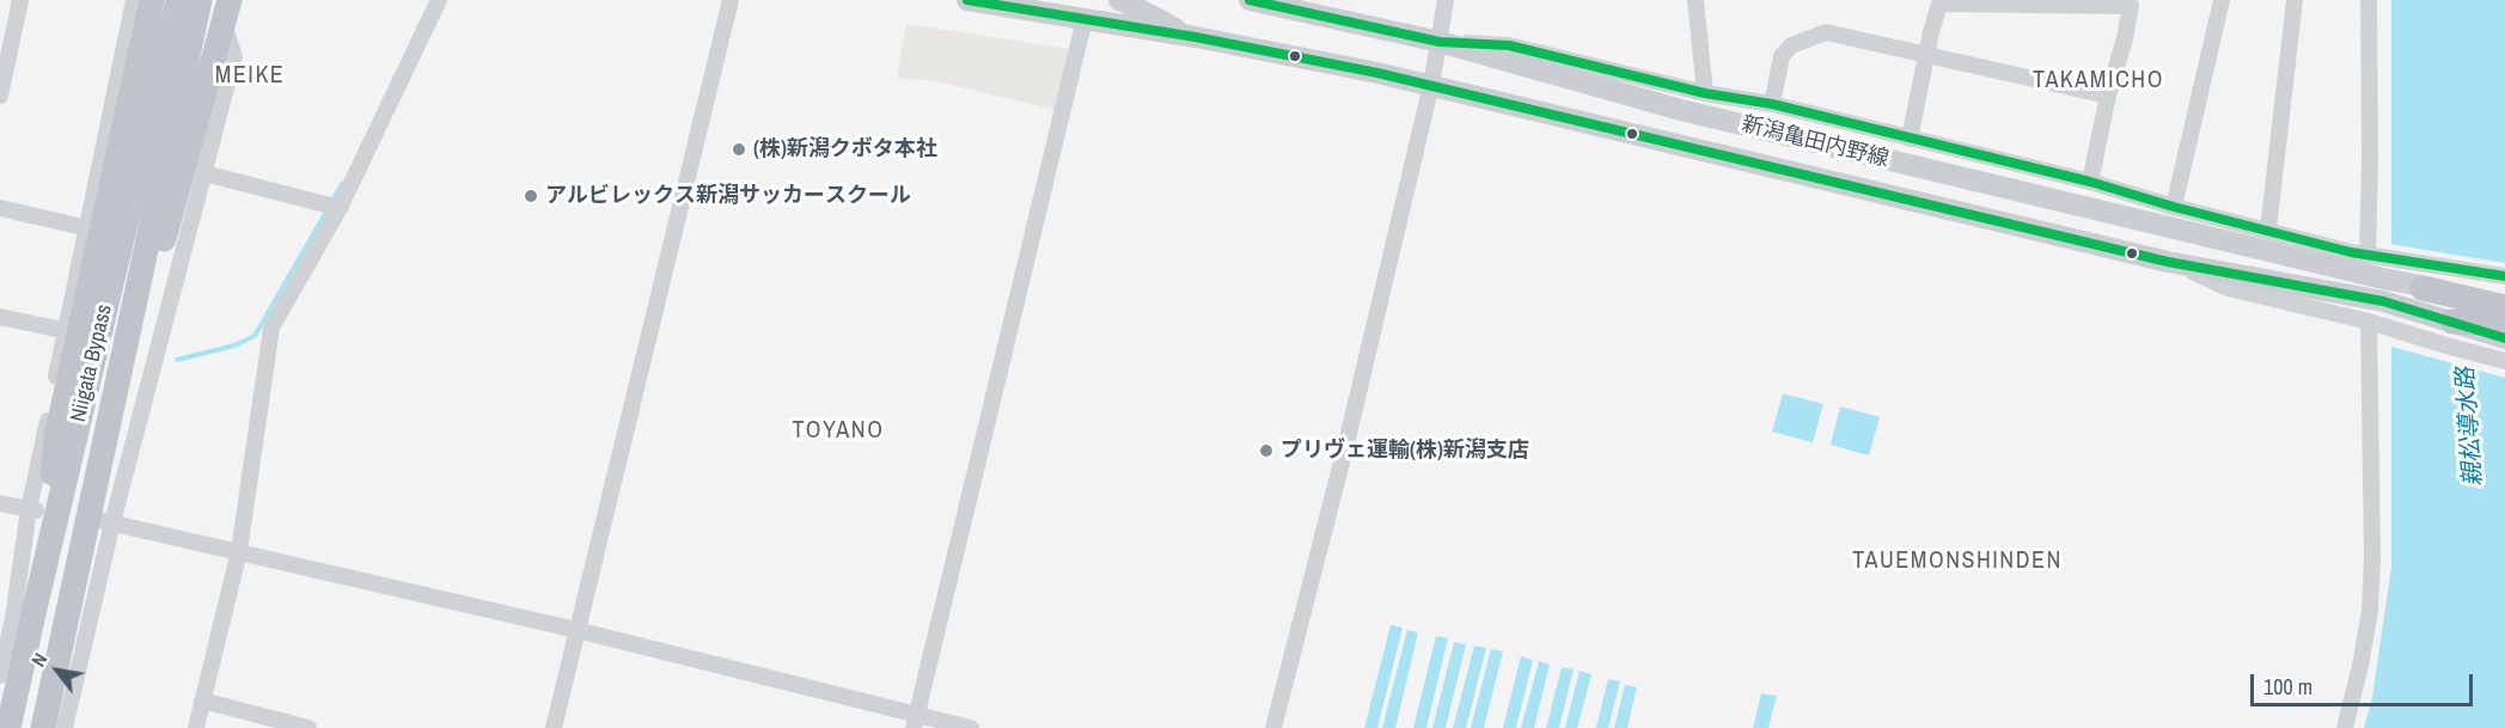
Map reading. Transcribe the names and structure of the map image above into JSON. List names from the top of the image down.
{
  "streets": {
    "highway": ["Niigata Bypass"],
    "main road": ["新潟亀田内野線"]
  },
  "districts": [
    "MEIKE",
    "TAKAMICHO",
    "TOYANO",
    "TAUEMONSHINDEN"
  ],
  "water": ["親松導水路"],
  "places": ["(株)新潟クボタ本社", "アルビレックス新潟サッカースクール", "プリヴェ運輸(株)新潟支店"],
  "scale_bar": "100 m",
  "north": "top left"
}
